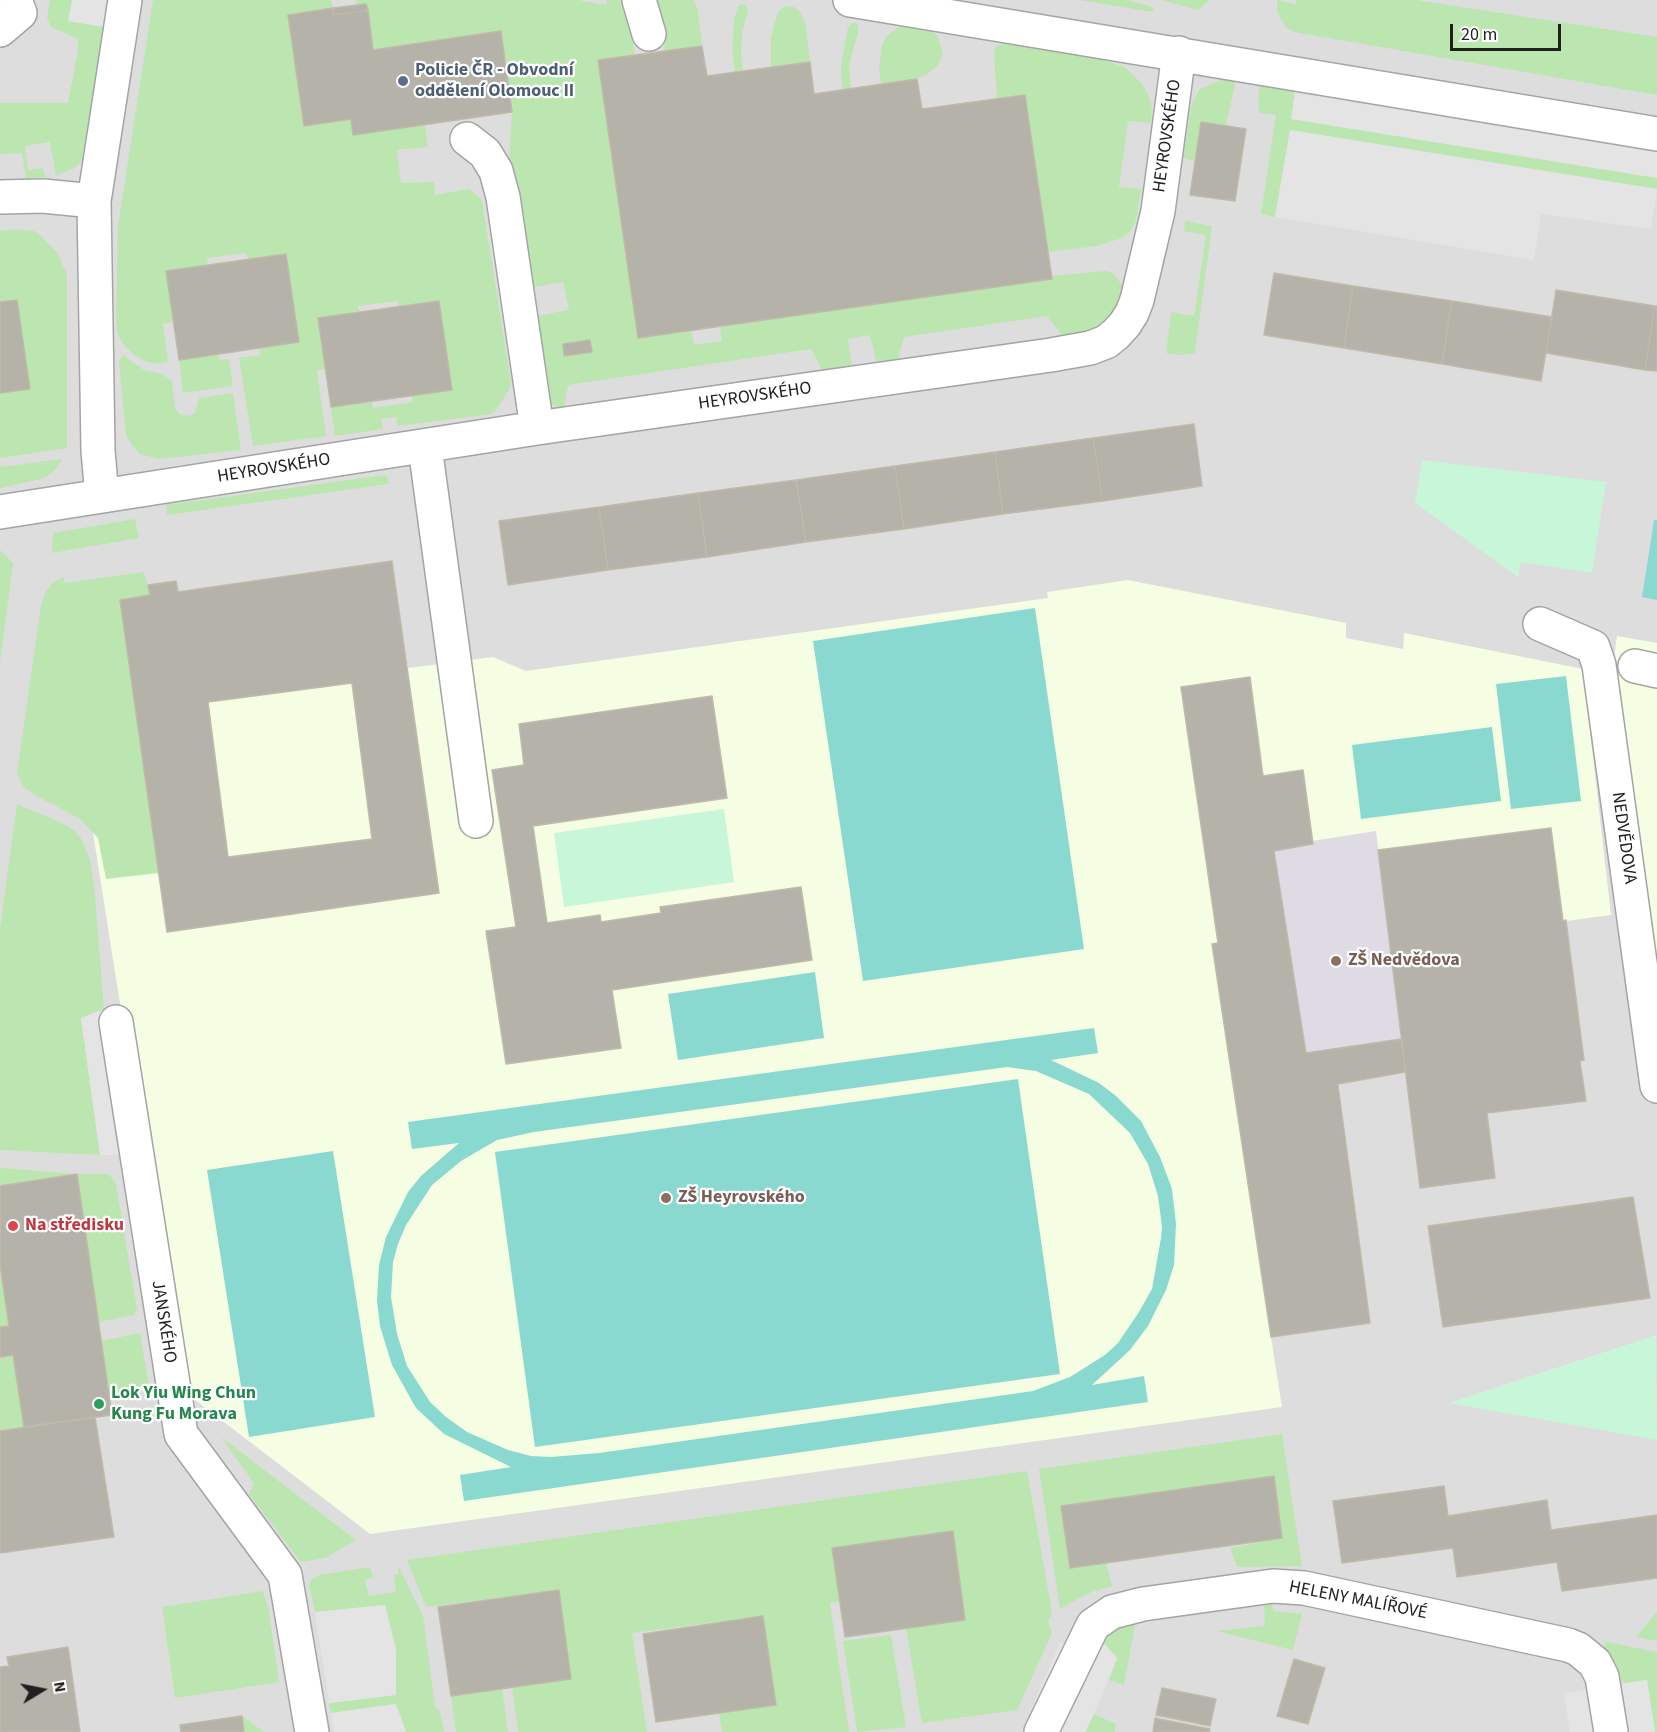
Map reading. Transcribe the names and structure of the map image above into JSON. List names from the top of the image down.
{
  "streets": {
    "street": [
      "HEYROVSKÉHO",
      "NEDVĚDOVA",
      "JANSKÉHO",
      "HELENY MALÍŘOVÉ"
    ]
  },
  "places": [
    "Policie ČR - Obvodní oddělení Olomouc II",
    "ZŠ Nedvědova",
    "ZŠ Heyrovského",
    "Na středisku",
    "Lok Yiu Wing Chun Kung Fu Morava"
  ],
  "scale_bar": "20 m",
  "north": "right"
}
